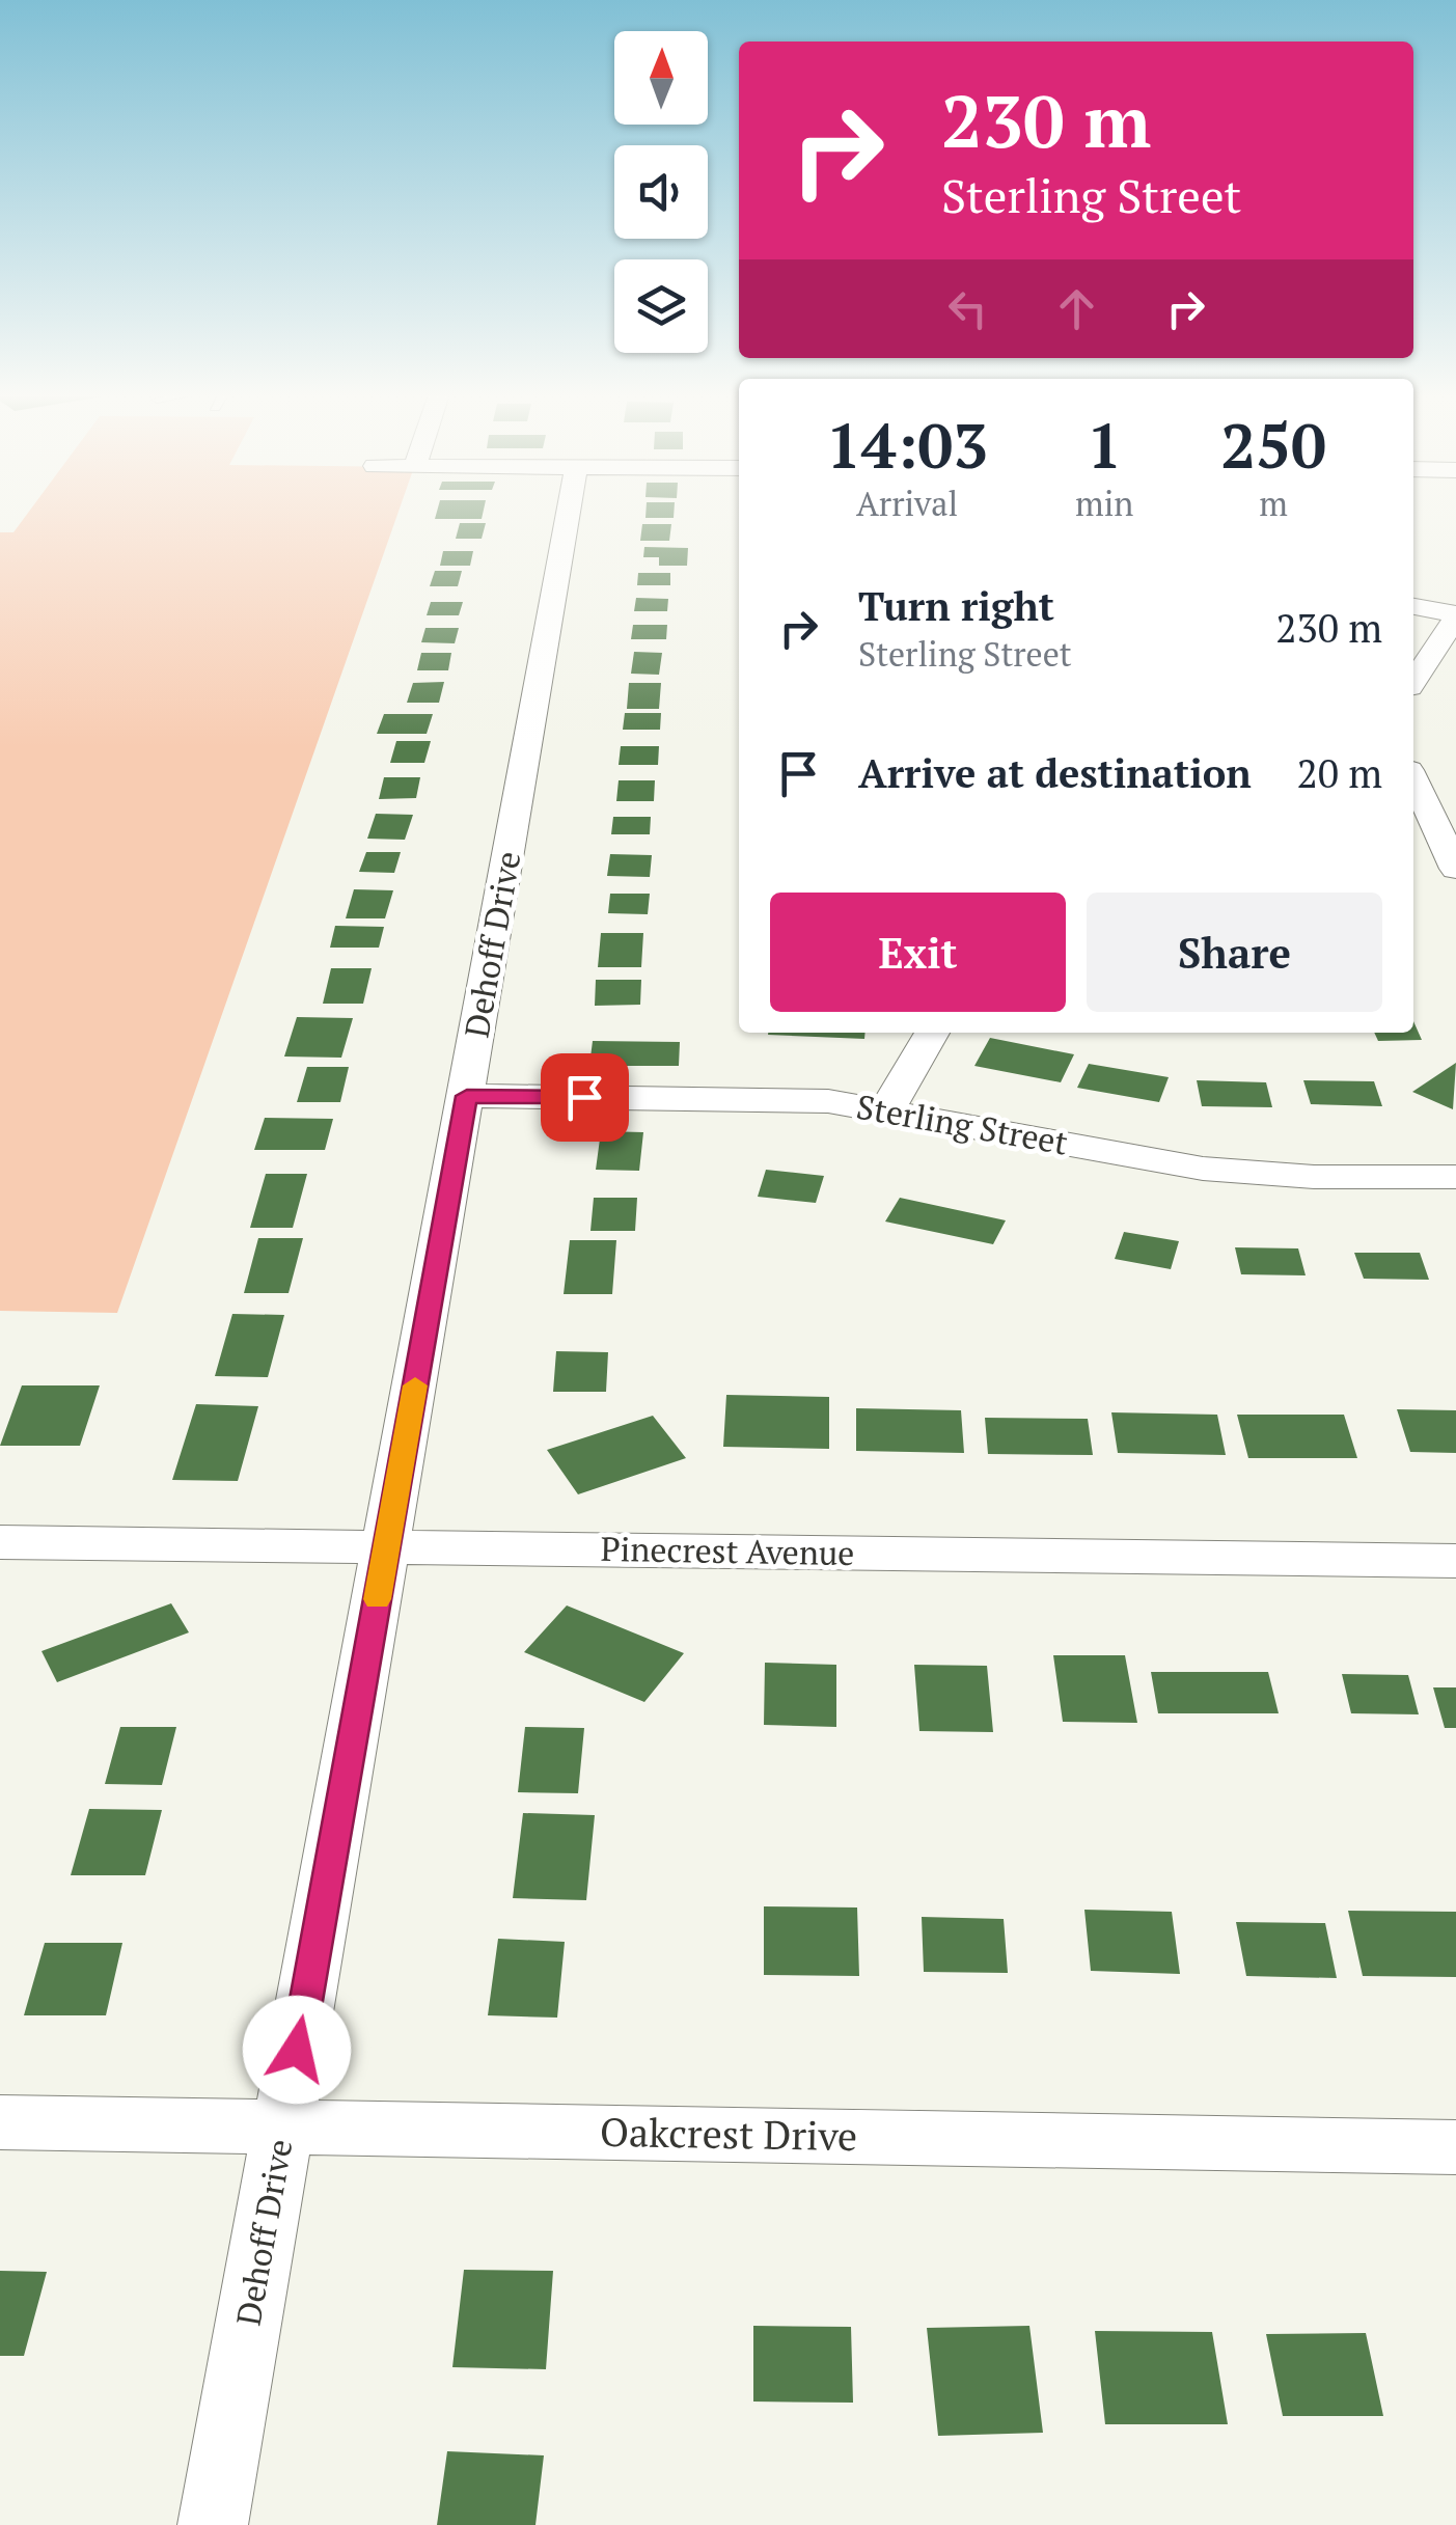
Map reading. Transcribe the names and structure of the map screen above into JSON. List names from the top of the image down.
{
  "streets": {
    "street": [
      "Dehoff Drive",
      "Sterling Street",
      "Pinecrest Avenue",
      "Oakcrest Drive"
    ]
  },
  "crossings": [
    ["Dehoff Drive", "Sterling Street"],
    ["Dehoff Drive", "Pinecrest Avenue"],
    ["Dehoff Drive", "Oakcrest Drive"]
  ],
  "north": "top",
  "page": {
    "turn": ["230 m", "Sterling Street"],
    "eta": [
      "14:03",
      "Arrival",
      "1",
      "min",
      "250",
      "m"
    ],
    "list": [
      {
        "name": "Turn right",
        "note": "Sterling Street",
        "value": "230 m"
      },
      {
        "name": "Arrive at destination",
        "value": "20 m"
      }
    ],
    "buttons": ["Exit", "Share"]
  }
}
